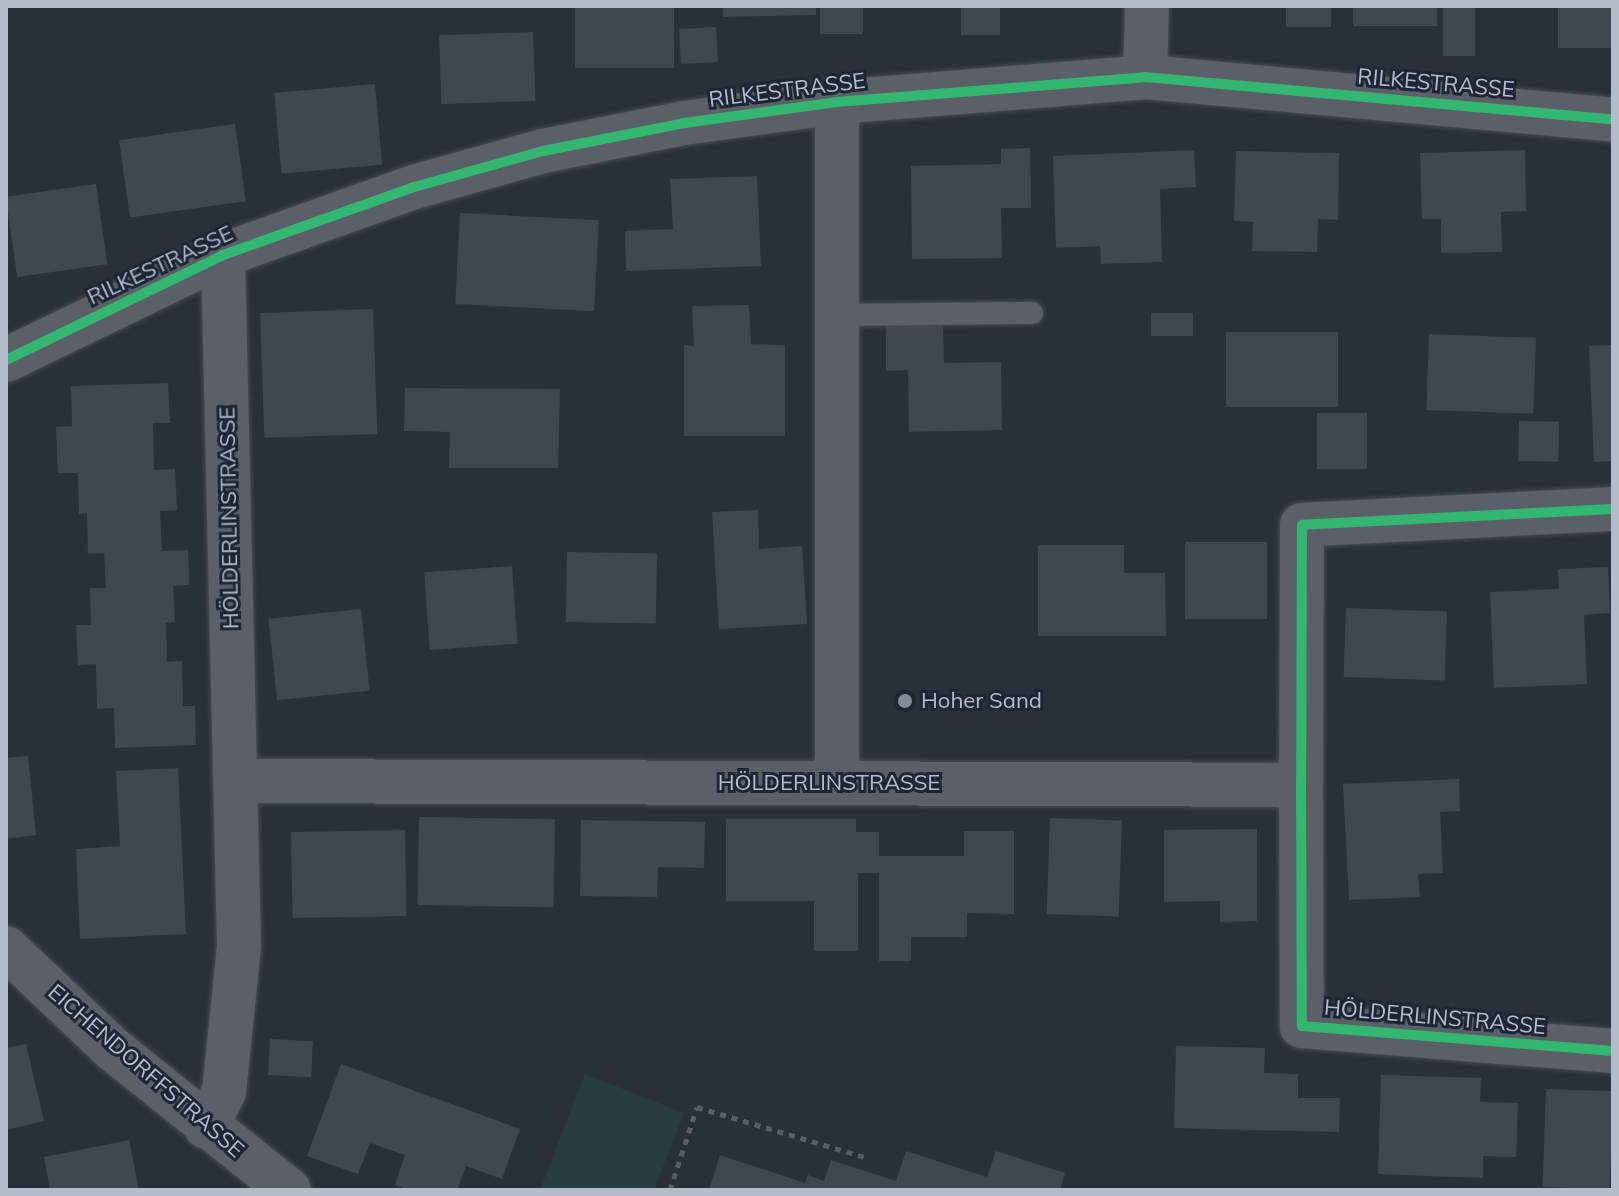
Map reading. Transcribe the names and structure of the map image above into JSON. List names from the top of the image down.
{
  "streets": {
    "street": ["RILKESTRASSE", "HÖLDERLINSTRASSE", "EICHENDORFFSTRASSE"]
  },
  "crossings": [
    ["RILKESTRASSE", "HÖLDERLINSTRASSE"],
    ["HÖLDERLINSTRASSE", "EICHENDORFFSTRASSE"]
  ],
  "places": ["Hoher Sand"]
}
